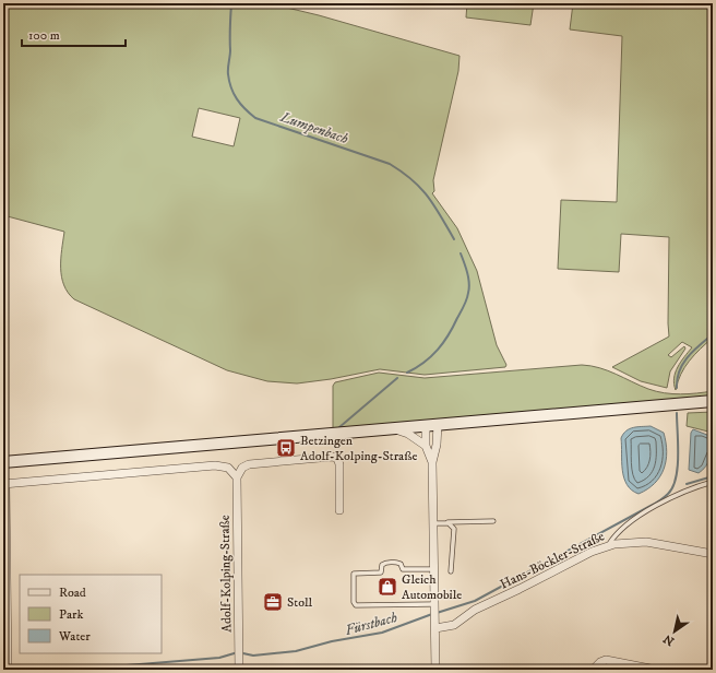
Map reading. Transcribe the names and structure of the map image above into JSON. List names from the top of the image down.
{
  "streets": {
    "street": ["Hans-Böckler-Straße", "Adolf-Kolping-Straße"]
  },
  "water": ["Lumpenbach", "Fürstbach"],
  "places": {
    "bus stop": ["Betzingen Adolf-Kolping-Straße"],
    "shop": ["Gleich Automobile"],
    "office": ["Stoll"]
  },
  "legend": ["Road", "Park", "Water"],
  "scale_bar": "100 m",
  "north": "bottom left"
}
